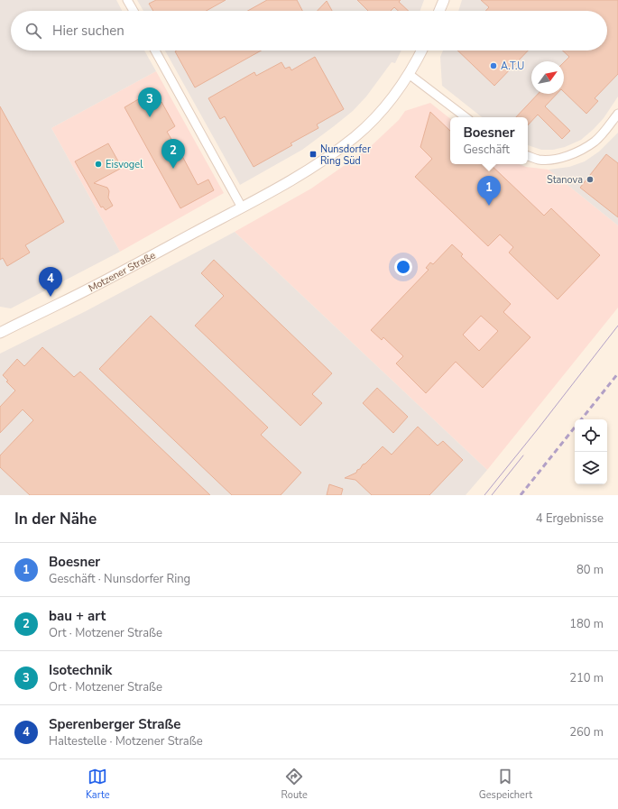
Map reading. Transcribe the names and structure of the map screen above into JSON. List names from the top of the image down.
{
  "streets": {
    "street": ["Motzener Straße"]
  },
  "places": {
    "other": ["A.T.U", "Eisvogel", "Stanova"],
    "transit": ["Nunsdorfer Ring Süd"]
  },
  "north": "top right",
  "page": {
    "search": "Hier suchen",
    "pins": [
      "3",
      "2",
      "1",
      "4"
    ],
    "popup": ["Boesner", "Geschäft"],
    "heading": ["In der Nähe", "4 Ergebnisse"],
    "list": [
      {
        "mark": "1",
        "name": "Boesner",
        "note": "Geschäft · Nunsdorfer Ring",
        "value": "80 m"
      },
      {
        "mark": "2",
        "name": "bau + art",
        "note": "Ort · Motzener Straße",
        "value": "180 m"
      },
      {
        "mark": "3",
        "name": "Isotechnik",
        "note": "Ort · Motzener Straße",
        "value": "210 m"
      },
      {
        "mark": "4",
        "name": "Sperenberger Straße",
        "note": "Haltestelle · Motzener Straße",
        "value": "260 m"
      }
    ],
    "nav": ["Karte", "Route", "Gespeichert"]
  }
}
